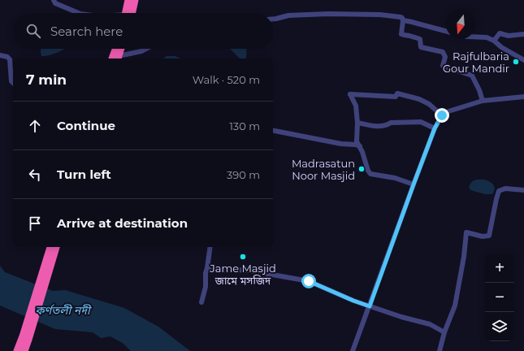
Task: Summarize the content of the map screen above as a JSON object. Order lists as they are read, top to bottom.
{
  "water": ["কর্ণতলী নদী"],
  "places": ["Rajfulbaria Gour Mandir", "Madrasatun Noor Masjid", "Jame Masjid জামে মসজিদ"],
  "north": "bottom",
  "page": {
    "search": "Search here",
    "heading": ["7 min", "Walk · 520 m"],
    "list": [
      ["Continue", "130 m"],
      ["Turn left", "390 m"],
      "Arrive at destination"
    ],
    "map_buttons": ["+", "−"]
  }
}
